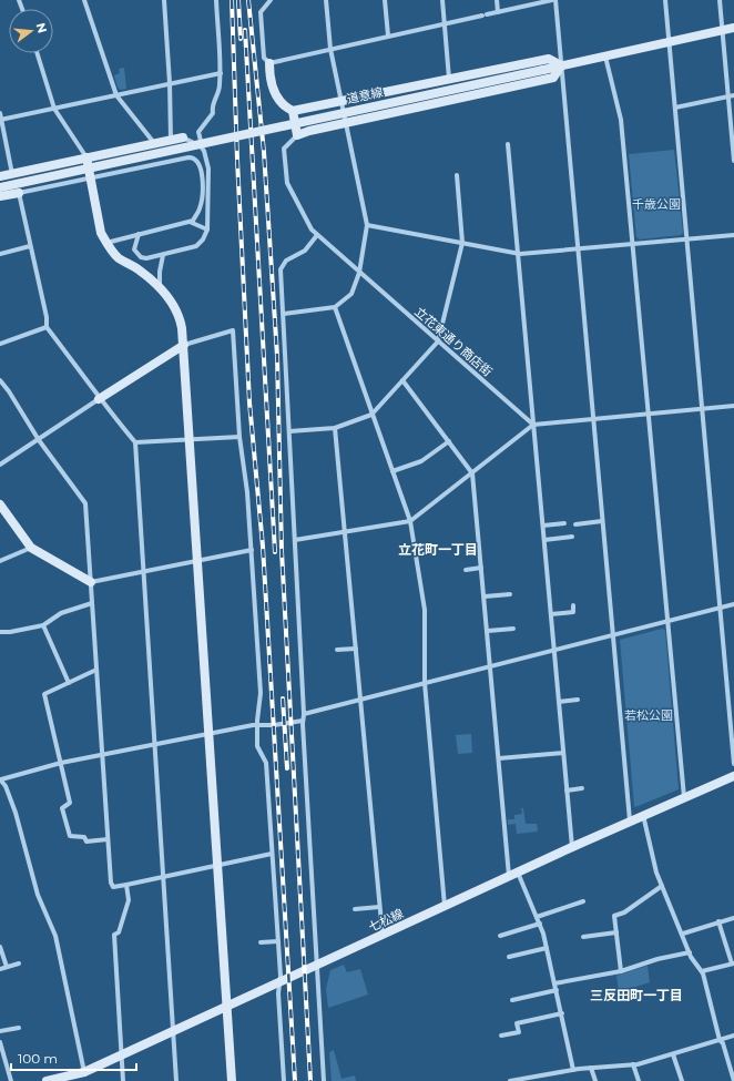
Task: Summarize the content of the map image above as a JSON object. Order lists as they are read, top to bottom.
{
  "streets": {
    "street": ["道意線", "立花東通り商店街", "七松線"]
  },
  "districts": ["立花町一丁目", "三反田町一丁目"],
  "parks": ["千歳公園", "若松公園"],
  "scale_bar": "100 m",
  "north": "right"
}
